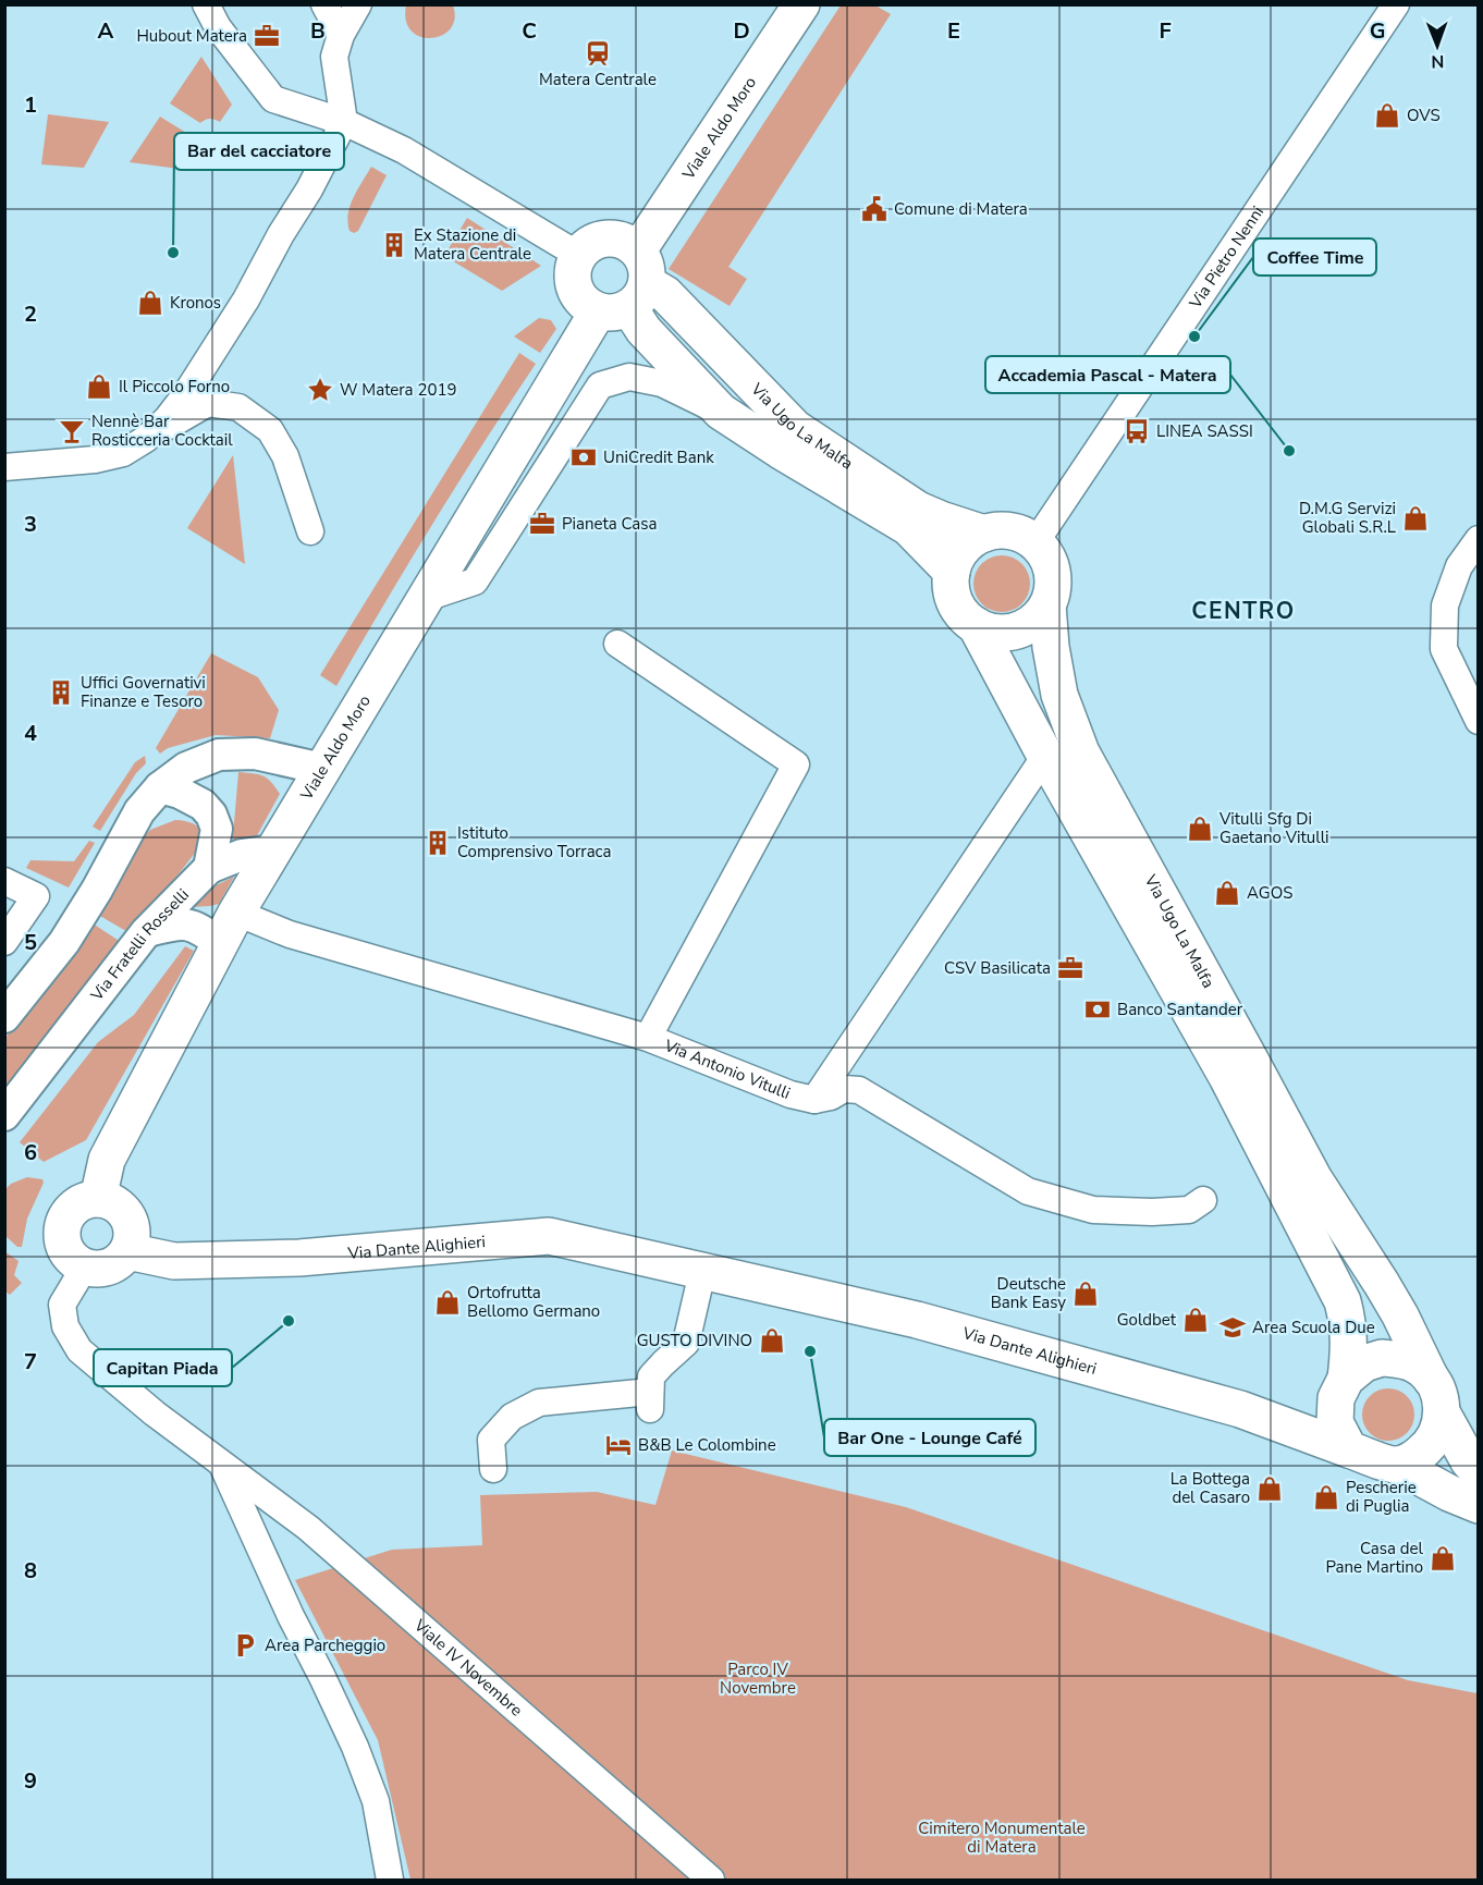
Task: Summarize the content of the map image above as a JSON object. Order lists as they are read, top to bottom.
{
  "streets": {
    "main road": ["Viale Aldo Moro", "Via Ugo La Malfa", "Via Dante Alighieri"],
    "street": [
      "Via Pietro Nenni",
      "Via Fratelli Rosselli",
      "Via Antonio Vitulli",
      "Viale IV Novembre"
    ]
  },
  "crossings": [
    ["Viale Aldo Moro", "Via Ugo La Malfa"],
    ["Viale Aldo Moro", "Via Antonio Vitulli"],
    ["Viale Aldo Moro", "Via Dante Alighieri"],
    ["Viale Aldo Moro", "Viale IV Novembre"],
    ["Via Pietro Nenni", "Via Ugo La Malfa"],
    ["Via Ugo La Malfa", "Via Dante Alighieri"],
    ["Via Dante Alighieri", "Viale IV Novembre"]
  ],
  "districts": ["CENTRO"],
  "parks": ["Parco IV Novembre", "Cimitero Monumentale di Matera"],
  "places": {
    "office": ["Hubout Matera", "Pianeta Casa", "CSV Basilicata"],
    "station": ["Matera Centrale"],
    "shop": [
      "OVS",
      "Kronos",
      "Il Piccolo Forno",
      "D.M.G Servizi Globali S.R.L",
      "Vitulli Sfg Di Gaetano Vitulli",
      "AGOS",
      "Deutsche Bank Easy",
      "Ortofrutta Bellomo Germano",
      "Goldbet",
      "GUSTO DIVINO",
      "La Bottega del Casaro",
      "Pescherie di Puglia",
      "Casa del Pane Martino"
    ],
    "public building": ["Comune di Matera"],
    "building": ["Ex Stazione di Matera Centrale", "Uffici Governativi Finanze e Tesoro", "Istituto Comprensivo Torraca"],
    "other": [
      "Bar del cacciatore",
      "Coffee Time",
      "Accademia Pascal - Matera",
      "Capitan Piada",
      "Bar One - Lounge Café"
    ],
    "place": ["W Matera 2019"],
    "bar": ["Nennè Bar Rosticceria Cocktail"],
    "bus stop": ["LINEA SASSI"],
    "bank": ["UniCredit Bank", "Banco Santander"],
    "school or university": ["Area Scuola Due"],
    "hotel": ["B&B Le Colombine"],
    "parking": ["Area Parcheggio"]
  },
  "north": "bottom",
  "grid": {
    "columns": [
      "A",
      "B",
      "C",
      "D",
      "E",
      "F",
      "G"
    ],
    "rows": [
      "1",
      "2",
      "3",
      "4",
      "5",
      "6",
      "7",
      "8",
      "9"
    ]
  }
}
